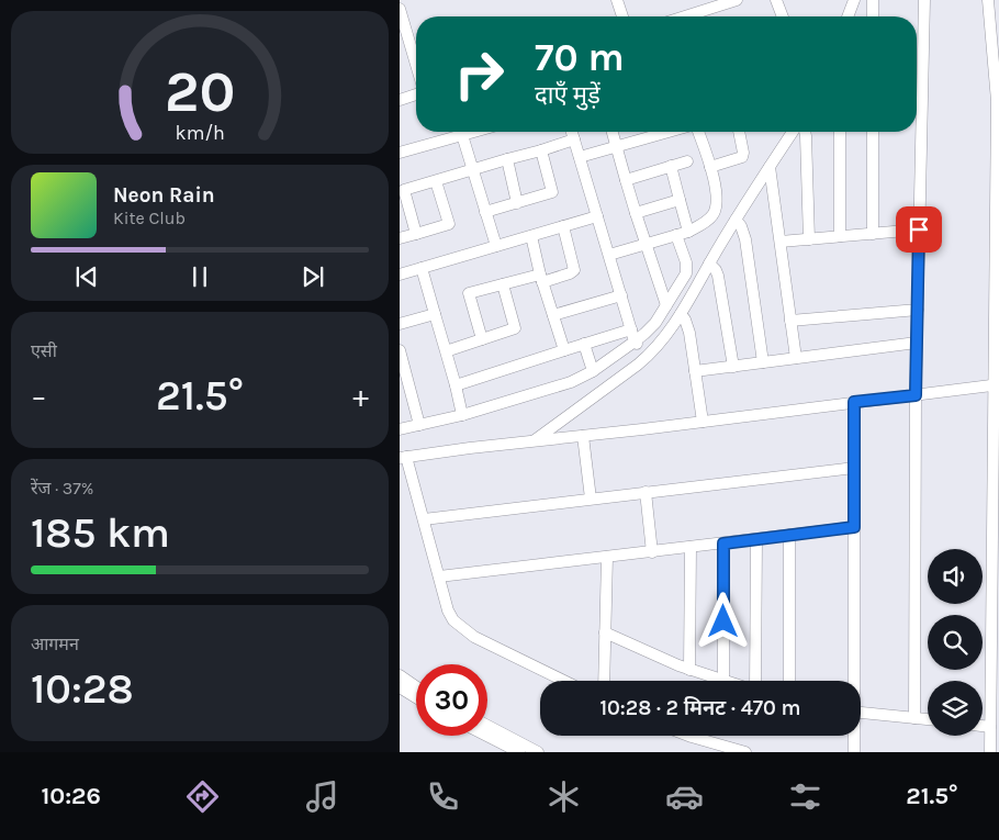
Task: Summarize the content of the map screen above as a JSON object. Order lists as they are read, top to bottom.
{
  "page": {
    "turn": ["70 m", "दाएँ मुड़ें"],
    "song": ["Neon Rain", "Kite Club"],
    "tile": [
      "एसी",
      ["रेंज · 37%", "185 km"],
      ["आगमन", "10:28"]
    ],
    "heat": ["−", "21.5°", "+"],
    "limit": "30",
    "trip": "10:28 · 2 मिनट · 470 m",
    "tabs": ["10:26", "21.5°"],
    "gauge": ["20", "km/h"]
  }
}
